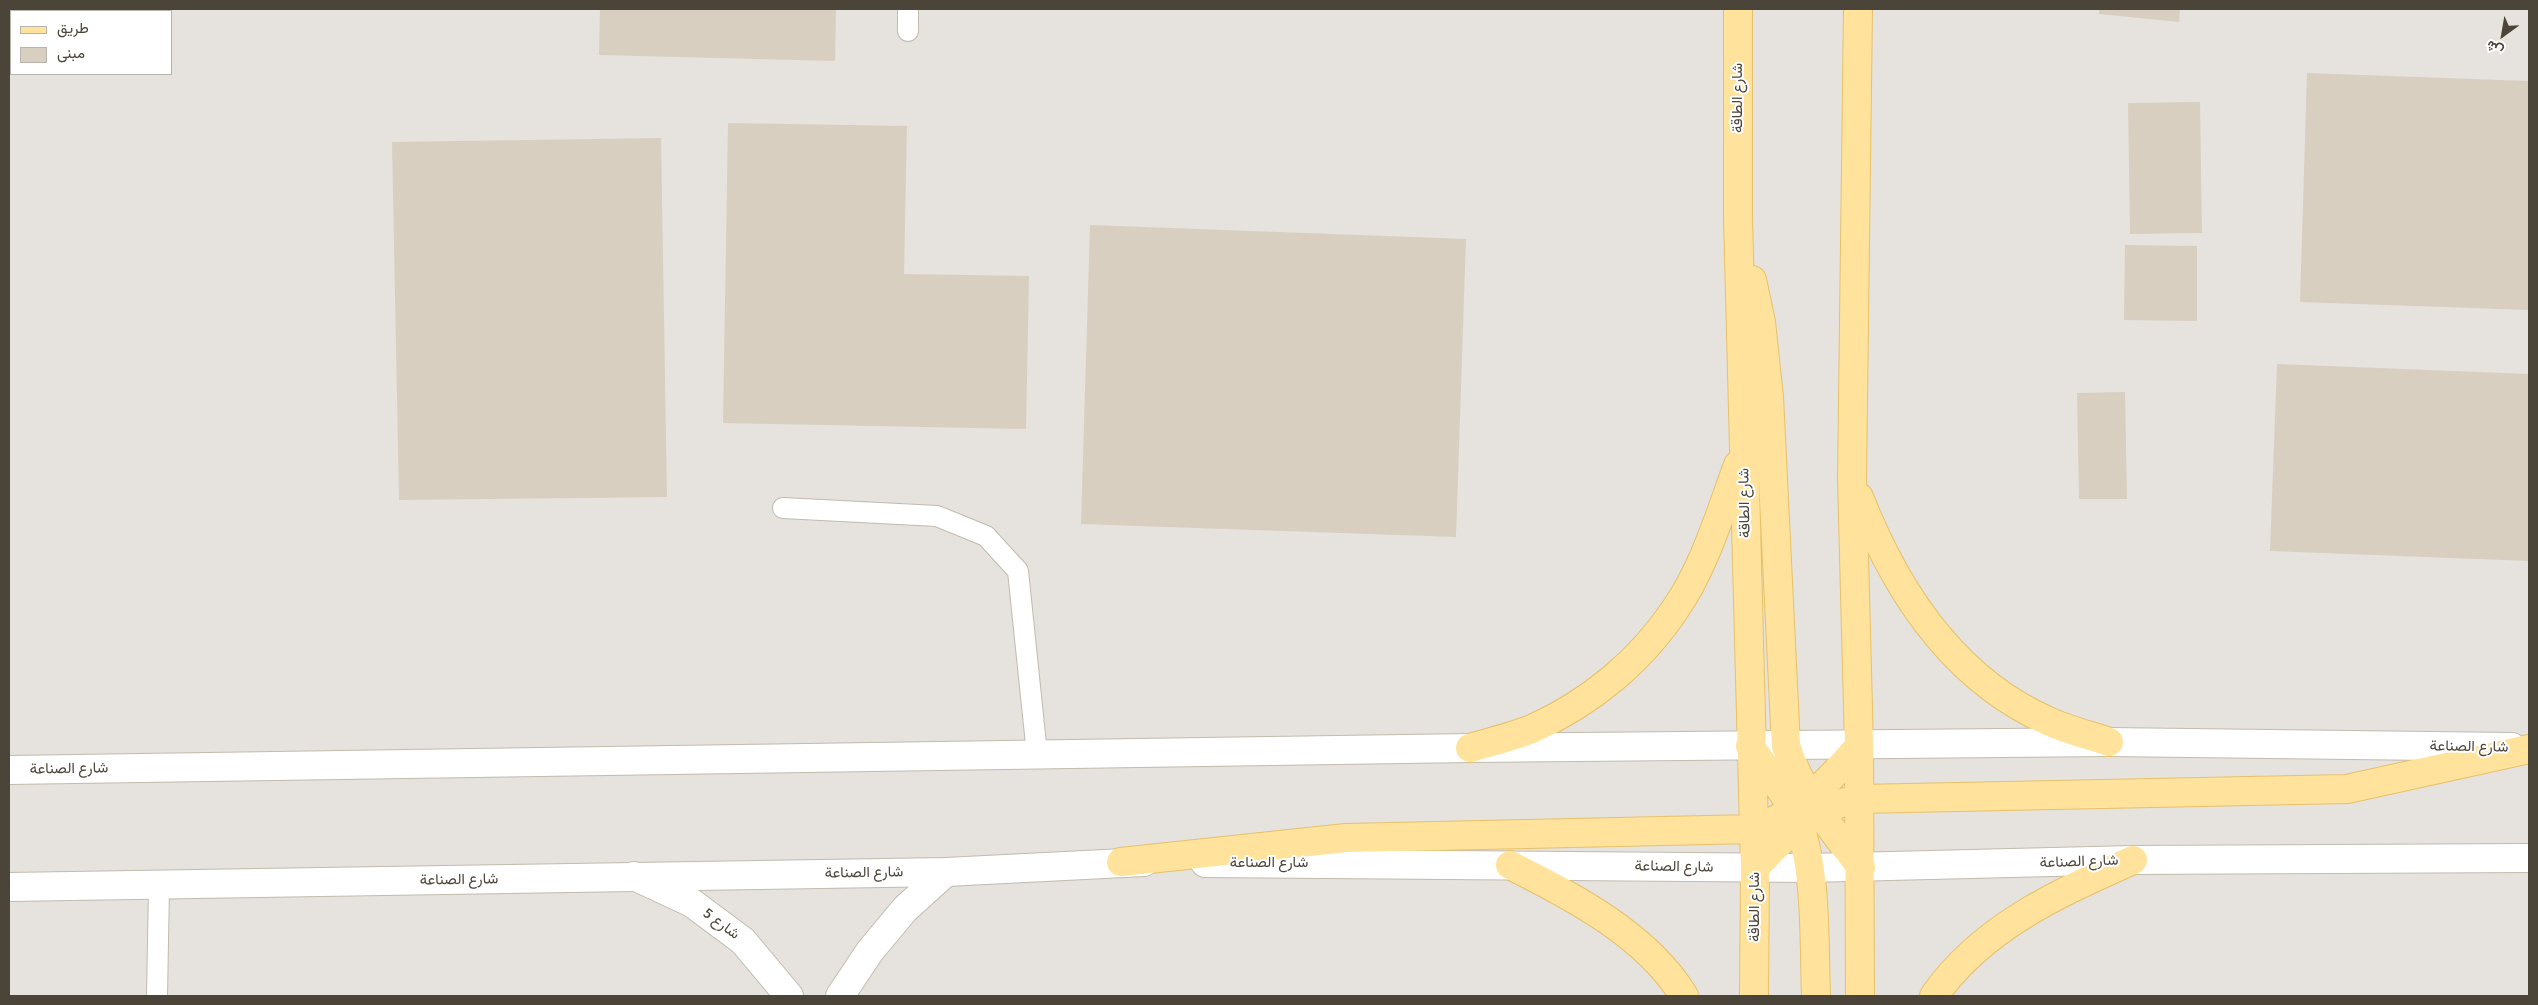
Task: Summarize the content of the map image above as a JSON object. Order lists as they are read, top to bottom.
{
  "streets": {
    "main road": ["شارع الطاقة"],
    "street": ["شارع الصناعة", "شارع 5"]
  },
  "crossings": [
    ["شارع الطاقة", "شارع الصناعة"],
    ["شارع الصناعة", "شارع 5"]
  ],
  "legend": ["طريق", "مبنى"],
  "north": "bottom left"
}
